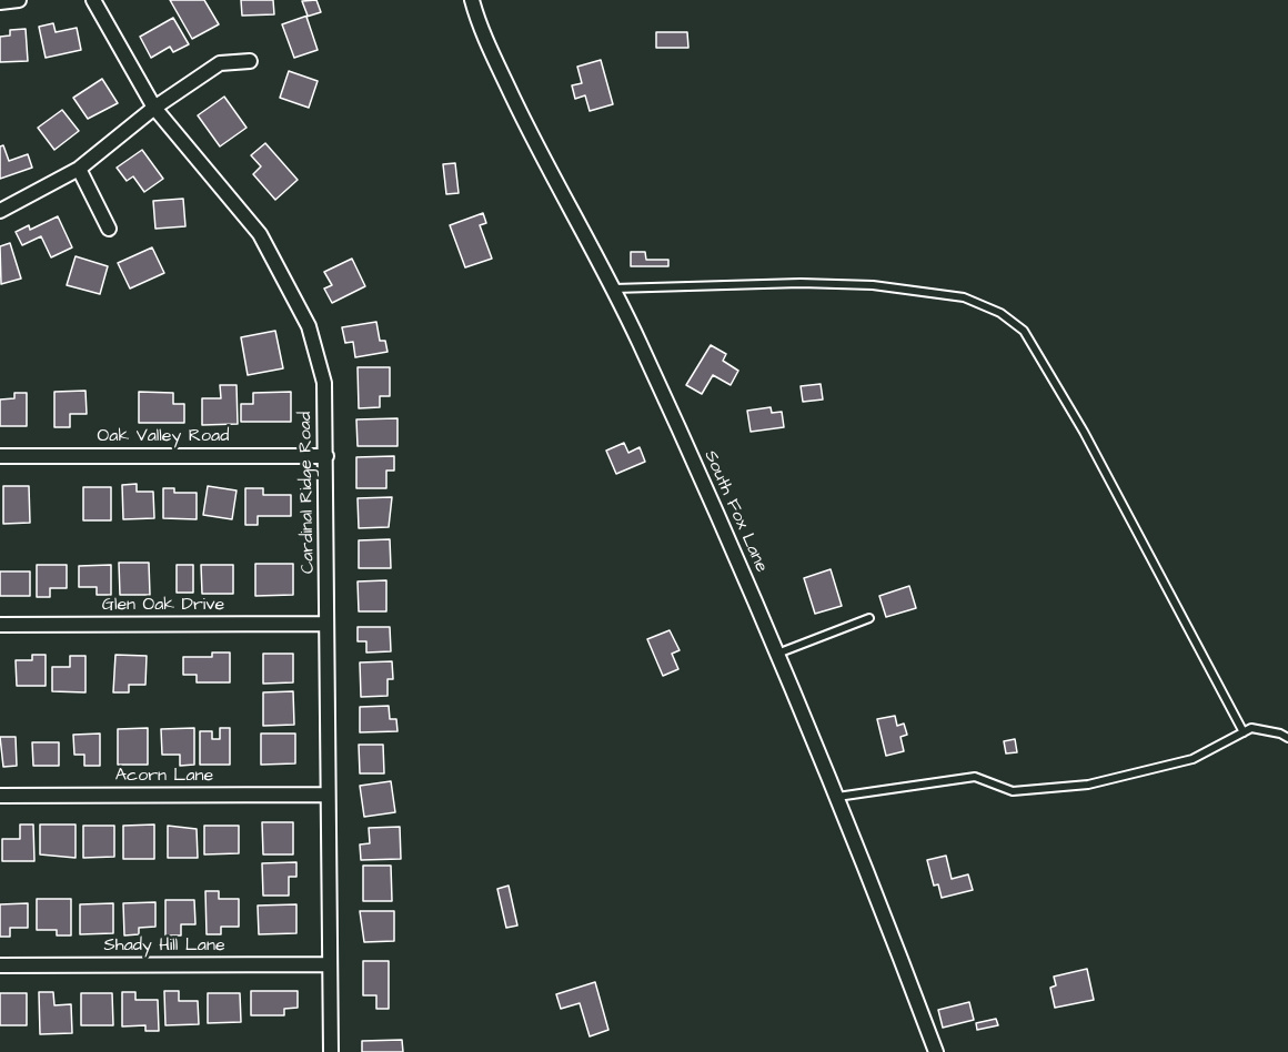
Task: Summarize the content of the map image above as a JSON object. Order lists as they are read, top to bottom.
{
  "streets": {
    "street": [
      "Oak Valley Road",
      "Cardinal Ridge Road",
      "South Fox Lane",
      "Glen Oak Drive",
      "Acorn Lane",
      "Shady Hill Lane"
    ]
  },
  "crossings": [
    ["Oak Valley Road", "Cardinal Ridge Road"],
    ["Cardinal Ridge Road", "Glen Oak Drive"],
    ["Cardinal Ridge Road", "Acorn Lane"],
    ["Cardinal Ridge Road", "Shady Hill Lane"]
  ]
}
